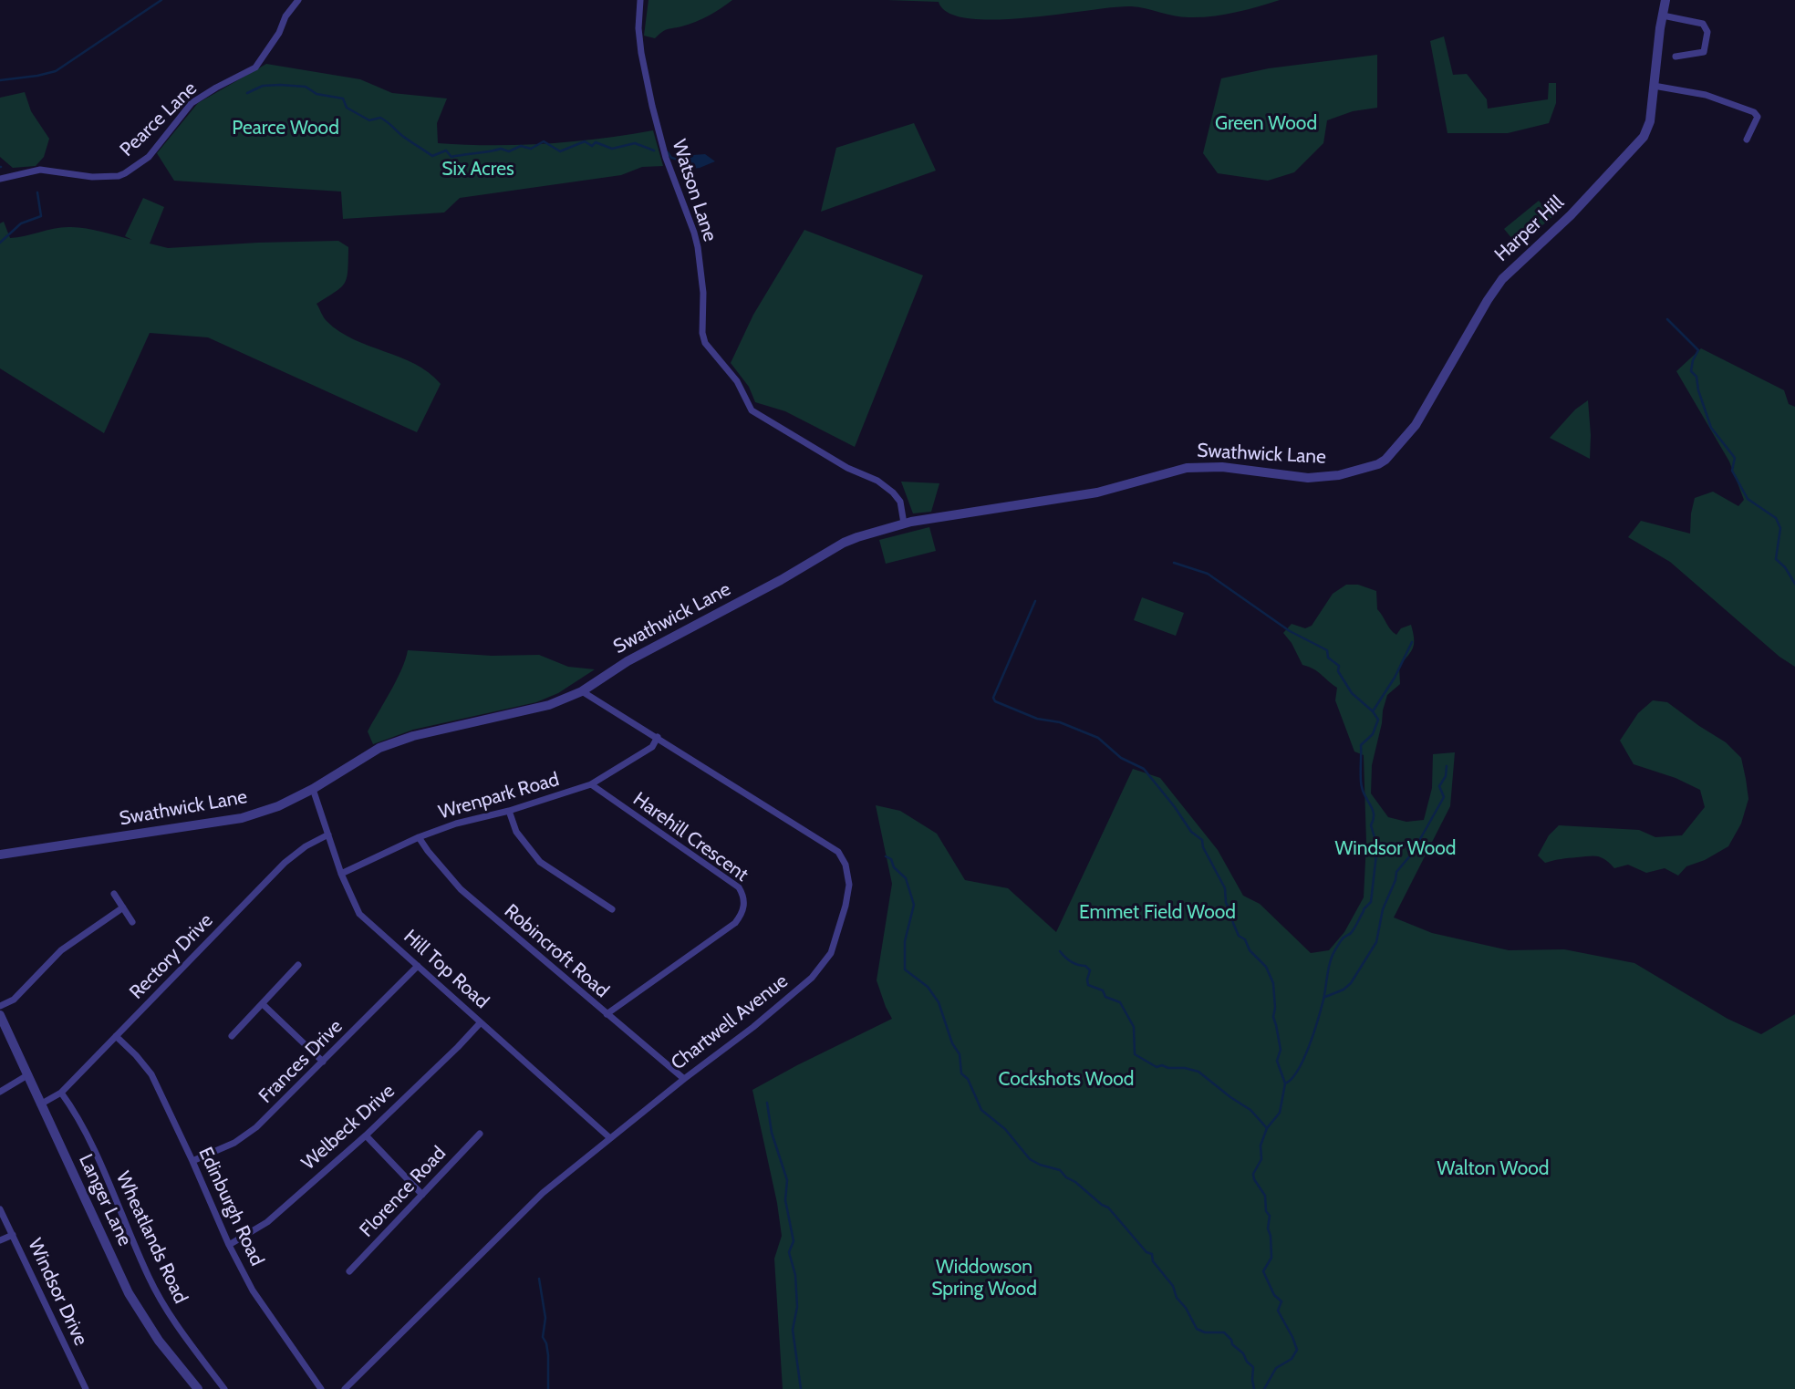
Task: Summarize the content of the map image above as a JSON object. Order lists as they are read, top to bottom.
{
  "streets": {
    "street": [
      "Pearce Lane",
      "Watson Lane",
      "Harper Hill",
      "Swathwick Lane",
      "Wrenpark Road",
      "Harehill Crescent",
      "Robincroft Road",
      "Rectory Drive",
      "Hill Top Road",
      "Chartwell Avenue",
      "Frances Drive",
      "Welbeck Drive",
      "Florence Road",
      "Langer Lane",
      "Edinburgh Road",
      "Wheatlands Road",
      "Windsor Drive"
    ]
  },
  "crossings": [
    ["Watson Lane", "Swathwick Lane"],
    ["Harper Hill", "Swathwick Lane"],
    ["Swathwick Lane", "Hill Top Road"],
    ["Swathwick Lane", "Chartwell Avenue"],
    ["Wrenpark Road", "Harehill Crescent"],
    ["Wrenpark Road", "Robincroft Road"],
    ["Wrenpark Road", "Hill Top Road"],
    ["Wrenpark Road", "Chartwell Avenue"],
    ["Harehill Crescent", "Robincroft Road"],
    ["Robincroft Road", "Chartwell Avenue"],
    ["Rectory Drive", "Hill Top Road"],
    ["Rectory Drive", "Langer Lane"],
    ["Rectory Drive", "Edinburgh Road"],
    ["Rectory Drive", "Wheatlands Road"],
    ["Hill Top Road", "Chartwell Avenue"],
    ["Hill Top Road", "Frances Drive"],
    ["Hill Top Road", "Welbeck Drive"],
    ["Frances Drive", "Edinburgh Road"],
    ["Welbeck Drive", "Edinburgh Road"]
  ],
  "parks": [
    "Green Wood",
    "Pearce Wood",
    "Six Acres",
    "Windsor Wood",
    "Emmet Field Wood",
    "Cockshots Wood",
    "Walton Wood",
    "Widdowson Spring Wood"
  ]
}
